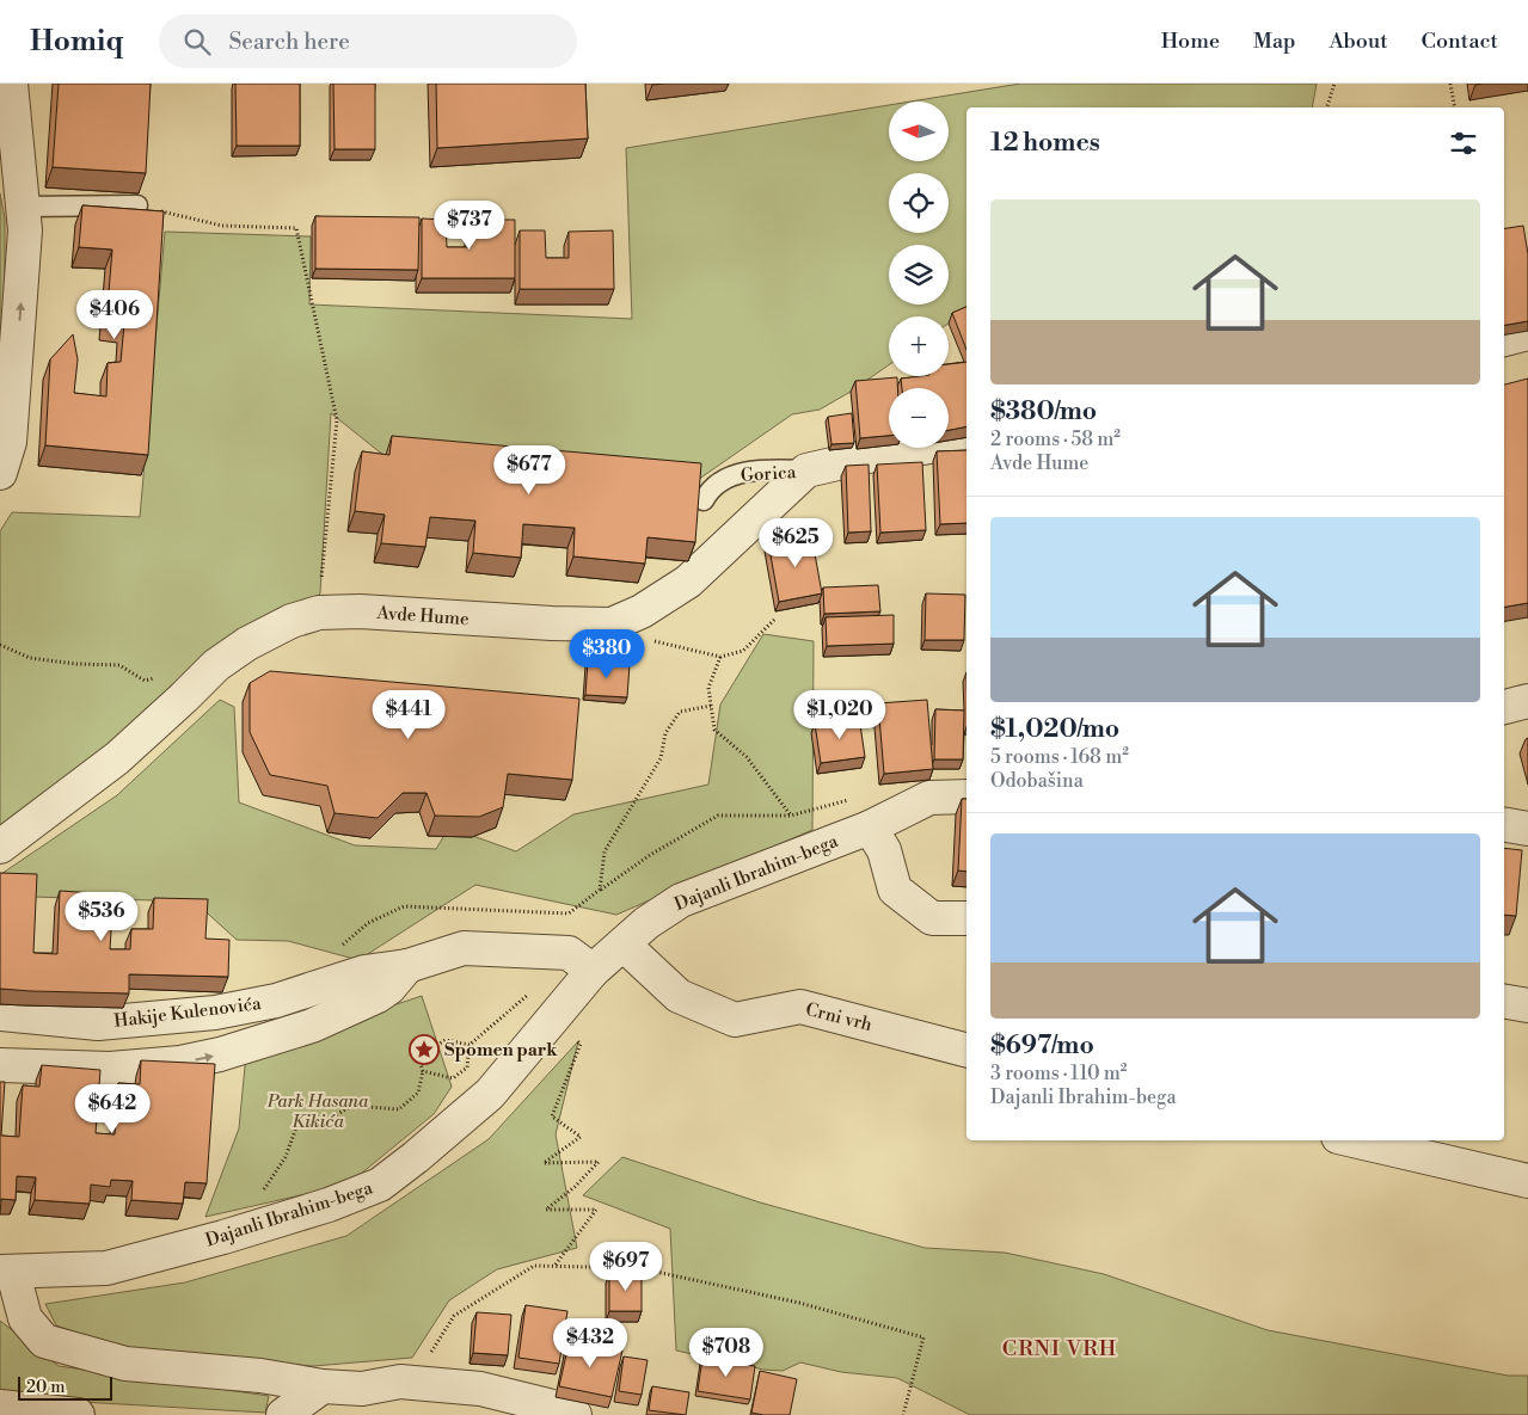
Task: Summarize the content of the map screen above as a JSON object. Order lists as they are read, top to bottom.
{
  "streets": {
    "street": [
      "Avde Hume",
      "Dajanli Ibrahim-bega",
      "Hakije Kulenovića",
      "Crni vrh"
    ],
    "lane": ["Gorica"]
  },
  "crossings": [
    ["Gorica", "Avde Hume"],
    ["Dajanli Ibrahim-bega", "Hakije Kulenovića"],
    ["Dajanli Ibrahim-bega", "Crni vrh"]
  ],
  "districts": ["CRNI VRH"],
  "parks": ["Park Hasana Kikića"],
  "places": {
    "place": ["Spomen park"]
  },
  "scale_bar": "20 m",
  "north": "left",
  "page": {
    "header": "Homiq",
    "search": "Search here",
    "nav": [
      "Home",
      "Map",
      "About",
      "Contact"
    ],
    "map_buttons": ["+", "−"],
    "heading": "12 homes",
    "list": [
      {
        "name": "$380/mo",
        "note": "2 rooms · 58 m² · Avde Hume"
      },
      {
        "name": "$1,020/mo",
        "note": "5 rooms · 168 m² · Odobašina"
      },
      {
        "name": "$697/mo",
        "note": "3 rooms · 110 m² · Dajanli Ibrahim-bega"
      }
    ],
    "price": [
      "$737",
      "$406",
      "$677",
      "$625",
      "$380",
      "$441",
      "$1,020",
      "$536",
      "$642",
      "$697",
      "$432",
      "$708"
    ],
    "scale": "20 m"
  }
}
